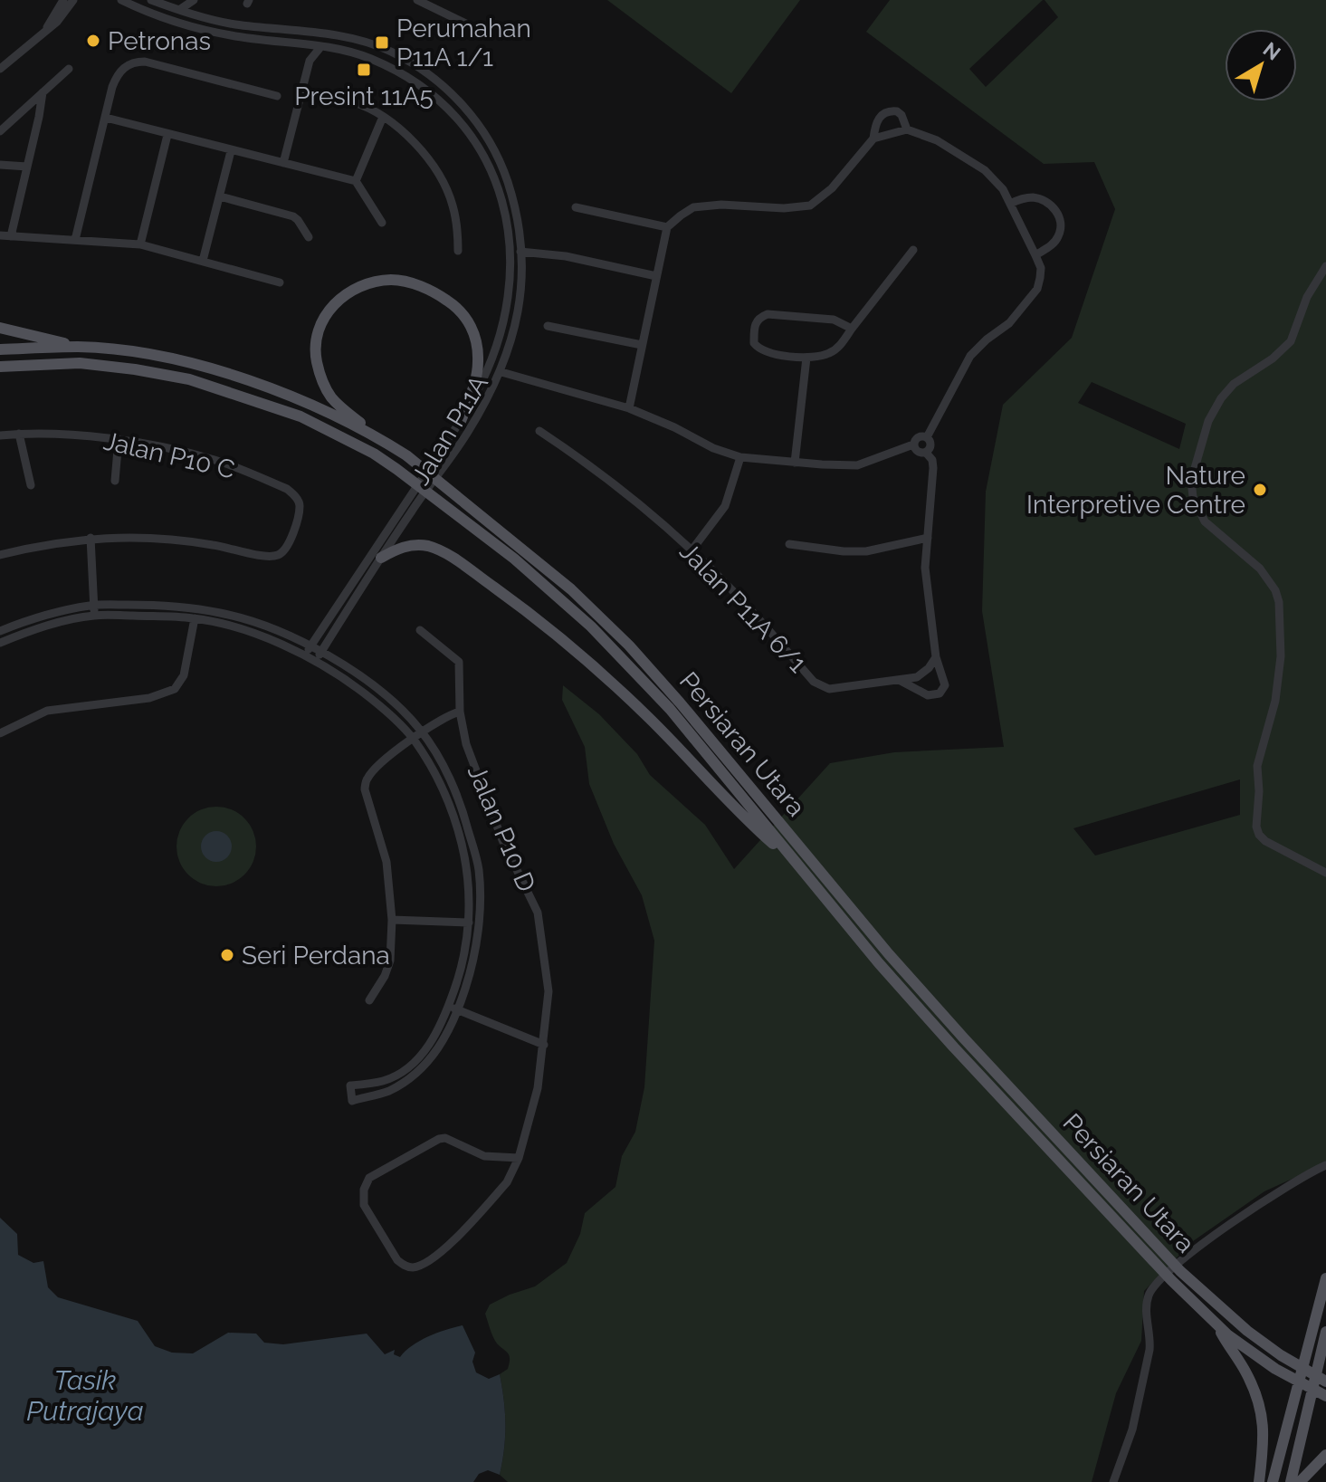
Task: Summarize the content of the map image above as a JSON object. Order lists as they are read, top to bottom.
{
  "streets": {
    "main road": ["Persiaran Utara"],
    "street": [
      "Jalan P11A",
      "Jalan P10 C",
      "Jalan P11A 6/1",
      "Jalan P10 D"
    ]
  },
  "water": ["Tasik Putrajaya"],
  "places": {
    "other": ["Petronas", "Nature Interpretive Centre", "Seri Perdana"],
    "transit": ["Perumahan P11A 1/1", "Presint 11A5"]
  },
  "north": "top right"
}
